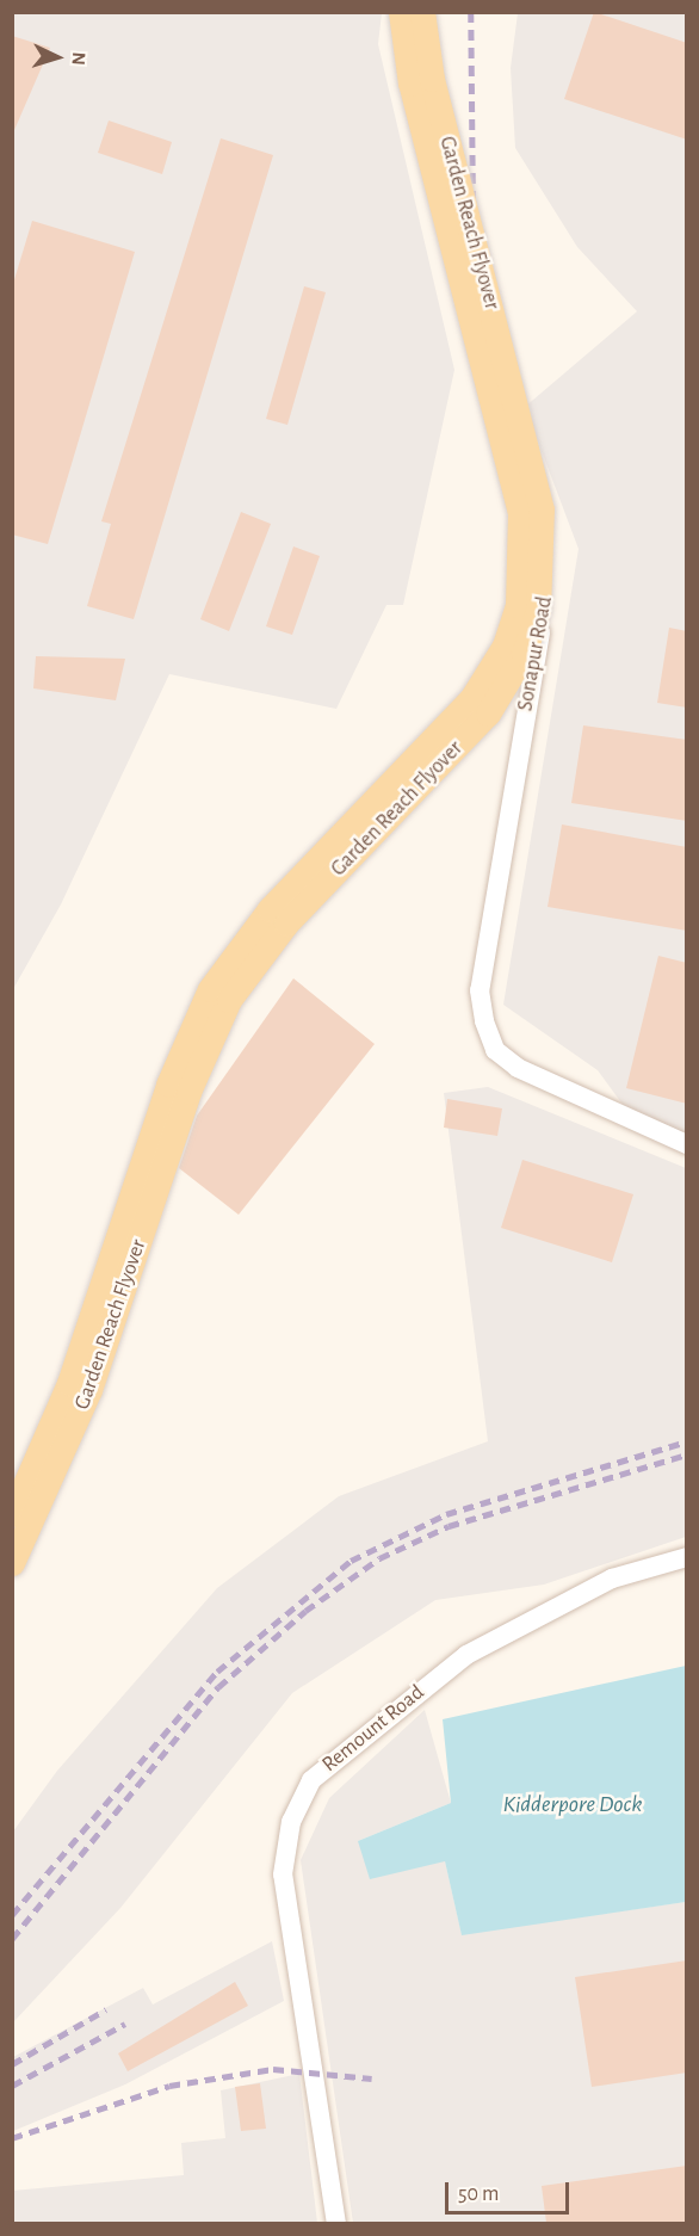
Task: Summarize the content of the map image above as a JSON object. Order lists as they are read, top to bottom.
{
  "streets": {
    "main road": ["Garden Reach Flyover"],
    "street": ["Sonapur Road", "Remount Road"]
  },
  "crossings": [
    ["Garden Reach Flyover", "Sonapur Road"]
  ],
  "water": ["Kidderpore Dock"],
  "scale_bar": "50 m",
  "north": "right"
}
